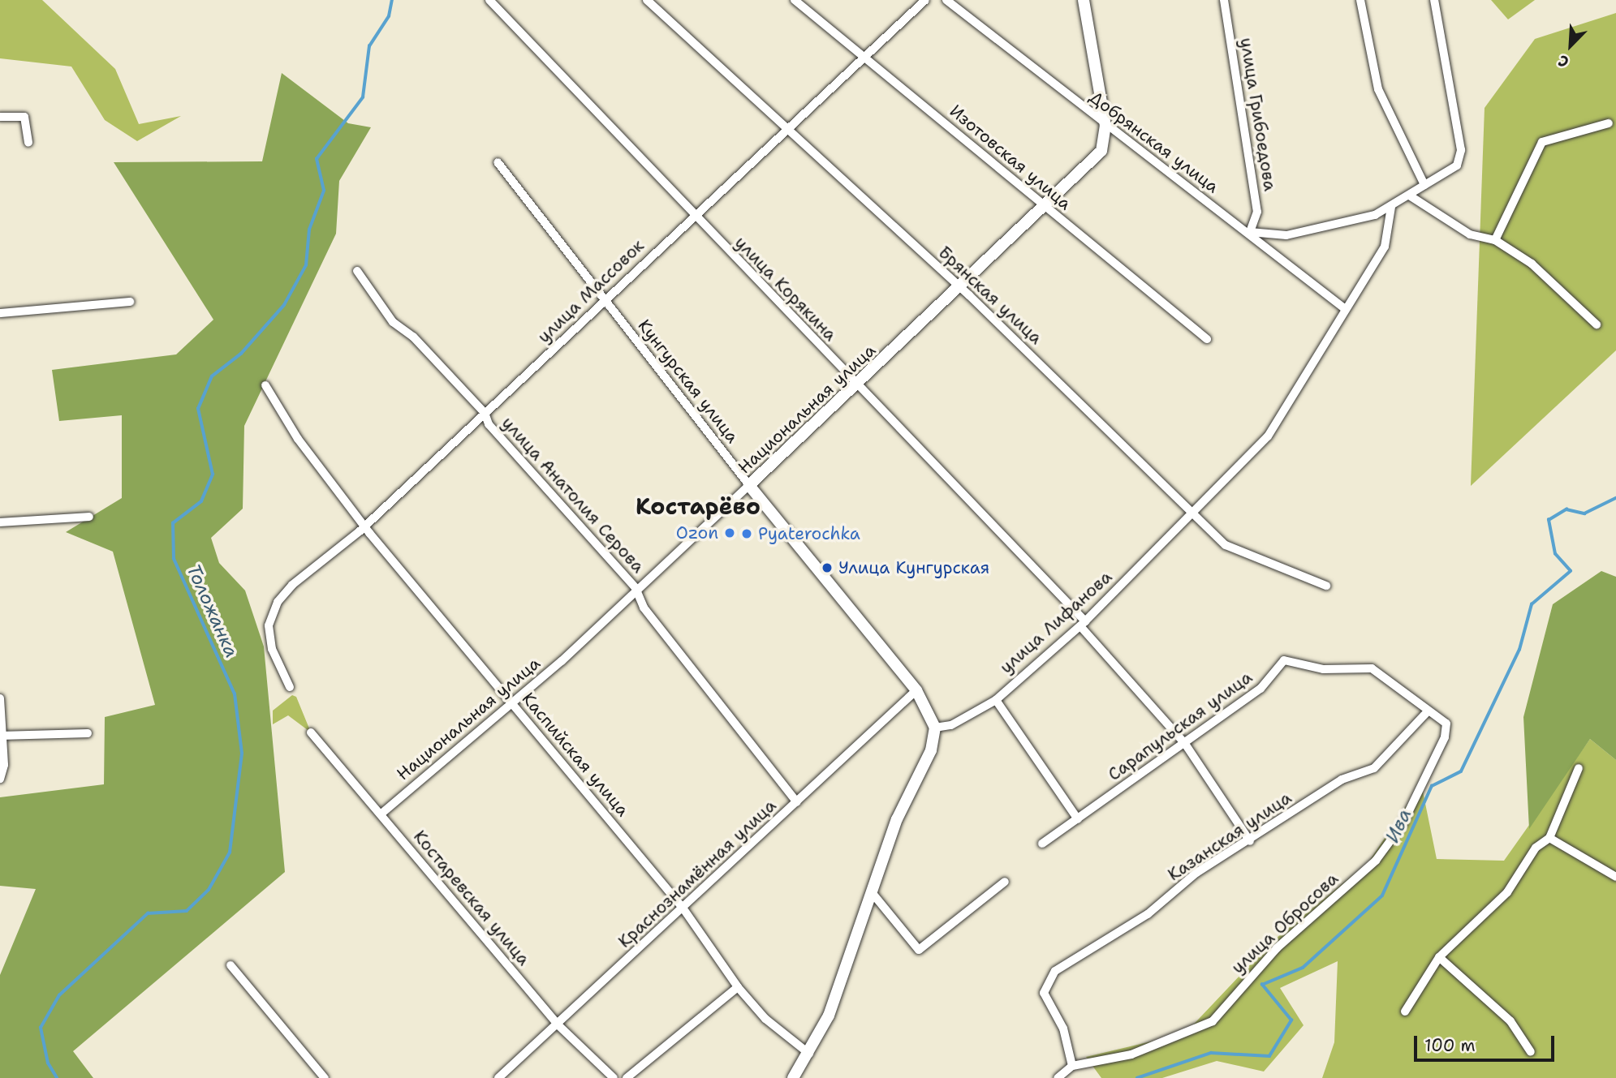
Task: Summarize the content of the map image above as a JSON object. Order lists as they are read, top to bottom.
{
  "streets": {
    "street": [
      "улица Грибоедова",
      "Добрянская улица",
      "Изотовская улица",
      "улица Корякина",
      "улица Массовок",
      "Брянская улица",
      "Кунгурская улица",
      "Национальная улица",
      "улица Анатолия Серова",
      "улица Лифанова",
      "Сарапульская улица",
      "Каспийская улица",
      "Казанская улица",
      "Краснознамённая улица",
      "Костаревская улица",
      "улица Обросова"
    ]
  },
  "crossings": [
    ["улица Грибоедова", "Добрянская улица"],
    ["Добрянская улица", "Национальная улица"],
    ["Добрянская улица", "улица Лифанова"],
    ["Изотовская улица", "улица Массовок"],
    ["Изотовская улица", "Национальная улица"],
    ["улица Корякина", "улица Массовок"],
    ["улица Корякина", "Национальная улица"],
    ["улица Корякина", "улица Лифанова"],
    ["улица Корякина", "Сарапульская улица"],
    ["улица Корякина", "Казанская улица"],
    ["улица Массовок", "Брянская улица"],
    ["улица Массовок", "Кунгурская улица"],
    ["улица Массовок", "улица Анатолия Серова"],
    ["улица Массовок", "Каспийская улица"],
    ["Брянская улица", "Национальная улица"],
    ["Брянская улица", "улица Лифанова"],
    ["Кунгурская улица", "Национальная улица"],
    ["Кунгурская улица", "улица Лифанова"],
    ["Кунгурская улица", "Краснознамённая улица"],
    ["Национальная улица", "улица Анатолия Серова"],
    ["Национальная улица", "Каспийская улица"],
    ["Национальная улица", "Костаревская улица"],
    ["улица Анатолия Серова", "Краснознамённая улица"],
    ["Сарапульская улица", "Казанская улица"],
    ["Сарапульская улица", "улица Обросова"],
    ["Каспийская улица", "Краснознамённая улица"],
    ["Казанская улица", "улица Обросова"],
    ["Краснознамённая улица", "Костаревская улица"]
  ],
  "districts": ["Костарёво"],
  "water": ["Толожанка", "Ива"],
  "places": ["Ozon", "Pyaterochka", "Улица Кунгурская"],
  "scale_bar": "100 m",
  "north": "bottom left"
}
